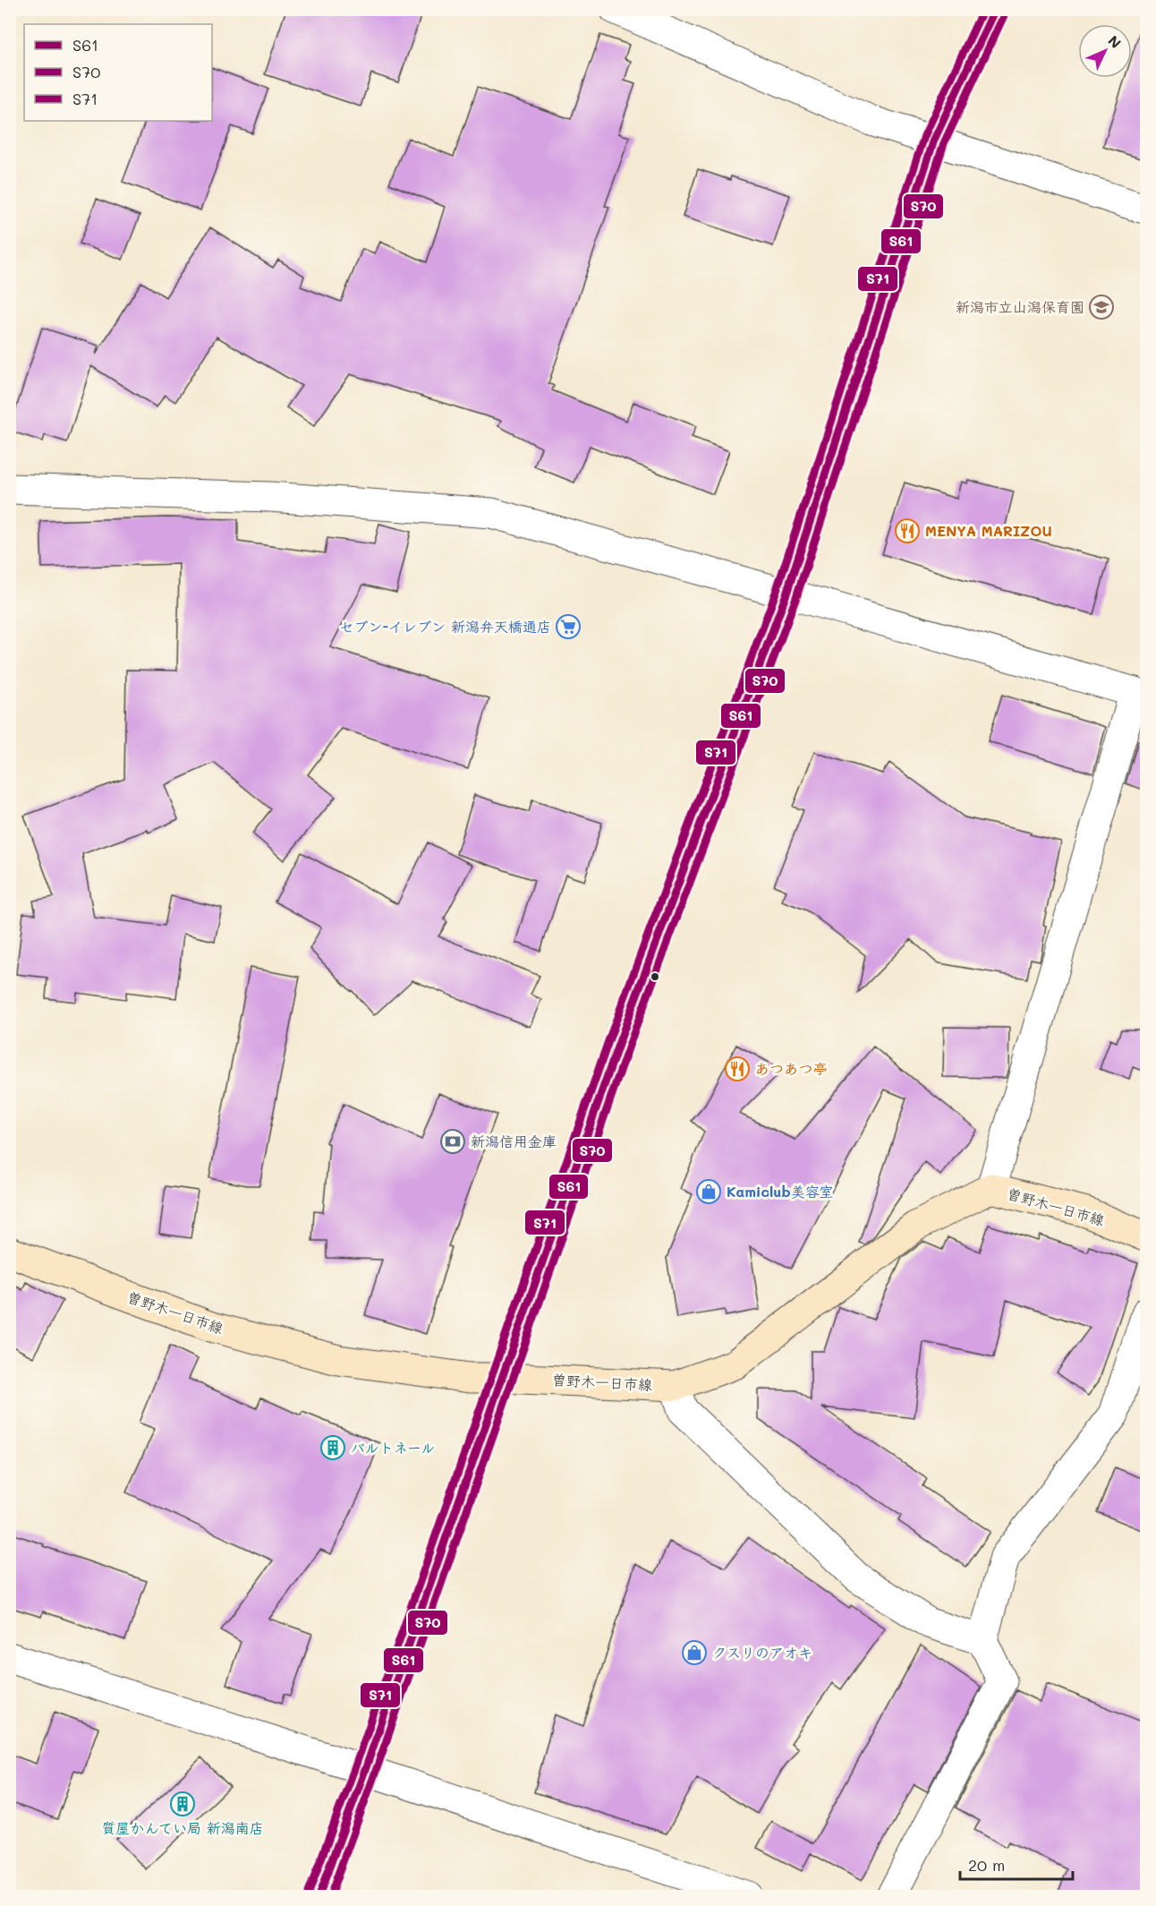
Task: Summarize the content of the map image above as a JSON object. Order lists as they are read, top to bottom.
{
  "streets": {
    "main road": ["曽野木一日市線"]
  },
  "places": {
    "school or university": ["新潟市立山潟保育園"],
    "restaurant": ["MENYA MARIZOU", "あつあつ亭"],
    "supermarket": ["セブン-イレブン 新潟弁天橋通店"],
    "bank": ["新潟信用金庫"],
    "shop": ["Kamiclub美容室", "クスリのアオキ"],
    "building": ["バルトネール", "質屋かんてい局 新潟南店"]
  },
  "lines": ["transit line S61", "transit line S71", "transit line S70"],
  "legend": ["S61", "S70", "S71"],
  "scale_bar": "20 m",
  "north": "top right"
}
